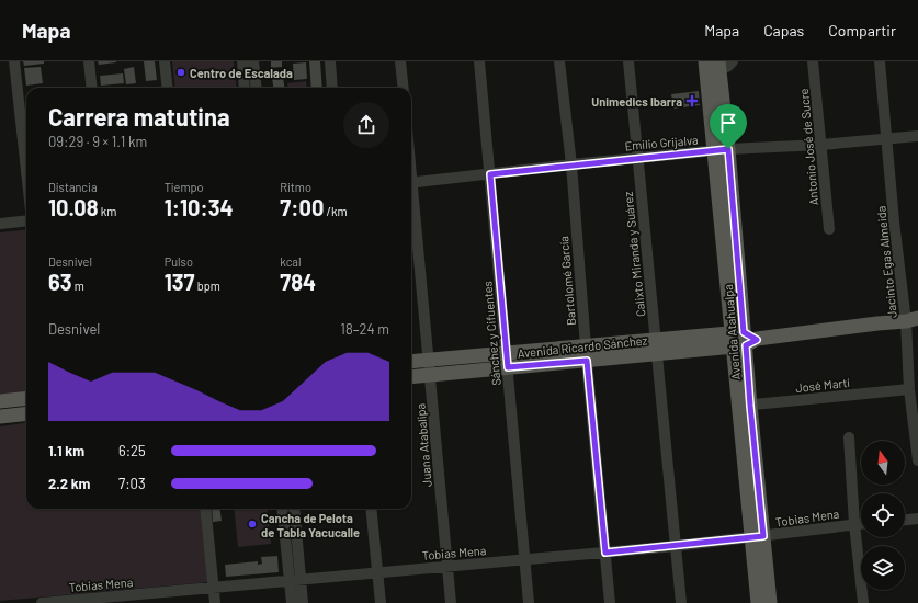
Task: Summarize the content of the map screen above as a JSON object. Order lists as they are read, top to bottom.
{
  "streets": {
    "main road": ["Avenida Atahualpa", "Avenida Ricardo Sánchez"],
    "street": [
      "Emilio Grijalva",
      "Antonio José de Sucre",
      "Calixto Miranda y Suárez",
      "Jacinto Egas Almeida",
      "Bartolomé García",
      "Sánchez y Cifuentes",
      "José Martí",
      "Juana Atabalipa",
      "Tobias Mena"
    ]
  },
  "crossings": [
    ["Emilio Grijalva", "Antonio José de Sucre"],
    ["Emilio Grijalva", "Calixto Miranda y Suárez"],
    ["Emilio Grijalva", "Jacinto Egas Almeida"],
    ["Emilio Grijalva", "Bartolomé García"],
    ["Emilio Grijalva", "Avenida Atahualpa"],
    ["Emilio Grijalva", "Sánchez y Cifuentes"],
    ["Calixto Miranda y Suárez", "Avenida Ricardo Sánchez"],
    ["Calixto Miranda y Suárez", "Tobias Mena"],
    ["Jacinto Egas Almeida", "Avenida Ricardo Sánchez"],
    ["Jacinto Egas Almeida", "José Martí"],
    ["Bartolomé García", "Avenida Ricardo Sánchez"],
    ["Bartolomé García", "Tobias Mena"],
    ["Avenida Atahualpa", "Avenida Ricardo Sánchez"],
    ["Avenida Atahualpa", "José Martí"],
    ["Avenida Atahualpa", "Tobias Mena"],
    ["Sánchez y Cifuentes", "Avenida Ricardo Sánchez"],
    ["Sánchez y Cifuentes", "Tobias Mena"],
    ["Avenida Ricardo Sánchez", "Juana Atabalipa"],
    ["Juana Atabalipa", "Tobias Mena"]
  ],
  "places": {
    "other": ["Centro de Escalada", "Cancha de Pelota de Tabla Yacucalle"],
    "health": ["Unimedics Ibarra"]
  },
  "north": "top",
  "page": {
    "header": "Mapa",
    "nav": ["Mapa", "Capas", "Compartir"],
    "heading": ["Carrera matutina", "09:29 · 9 × 1.1 km"],
    "stats": [
      ["Distancia", "10.08 km"],
      ["Tiempo", "1:10:34"],
      ["Ritmo", "7:00 /km"],
      ["Desnivel", "63 m"],
      ["Pulso", "137 bpm"],
      ["kcal", "784"]
    ],
    "chart": ["Desnivel", "18–24 m"],
    "list": [
      {
        "name": "1.1 km",
        "note": "6:25"
      },
      {
        "name": "2.2 km",
        "note": "7:03"
      }
    ]
  }
}
